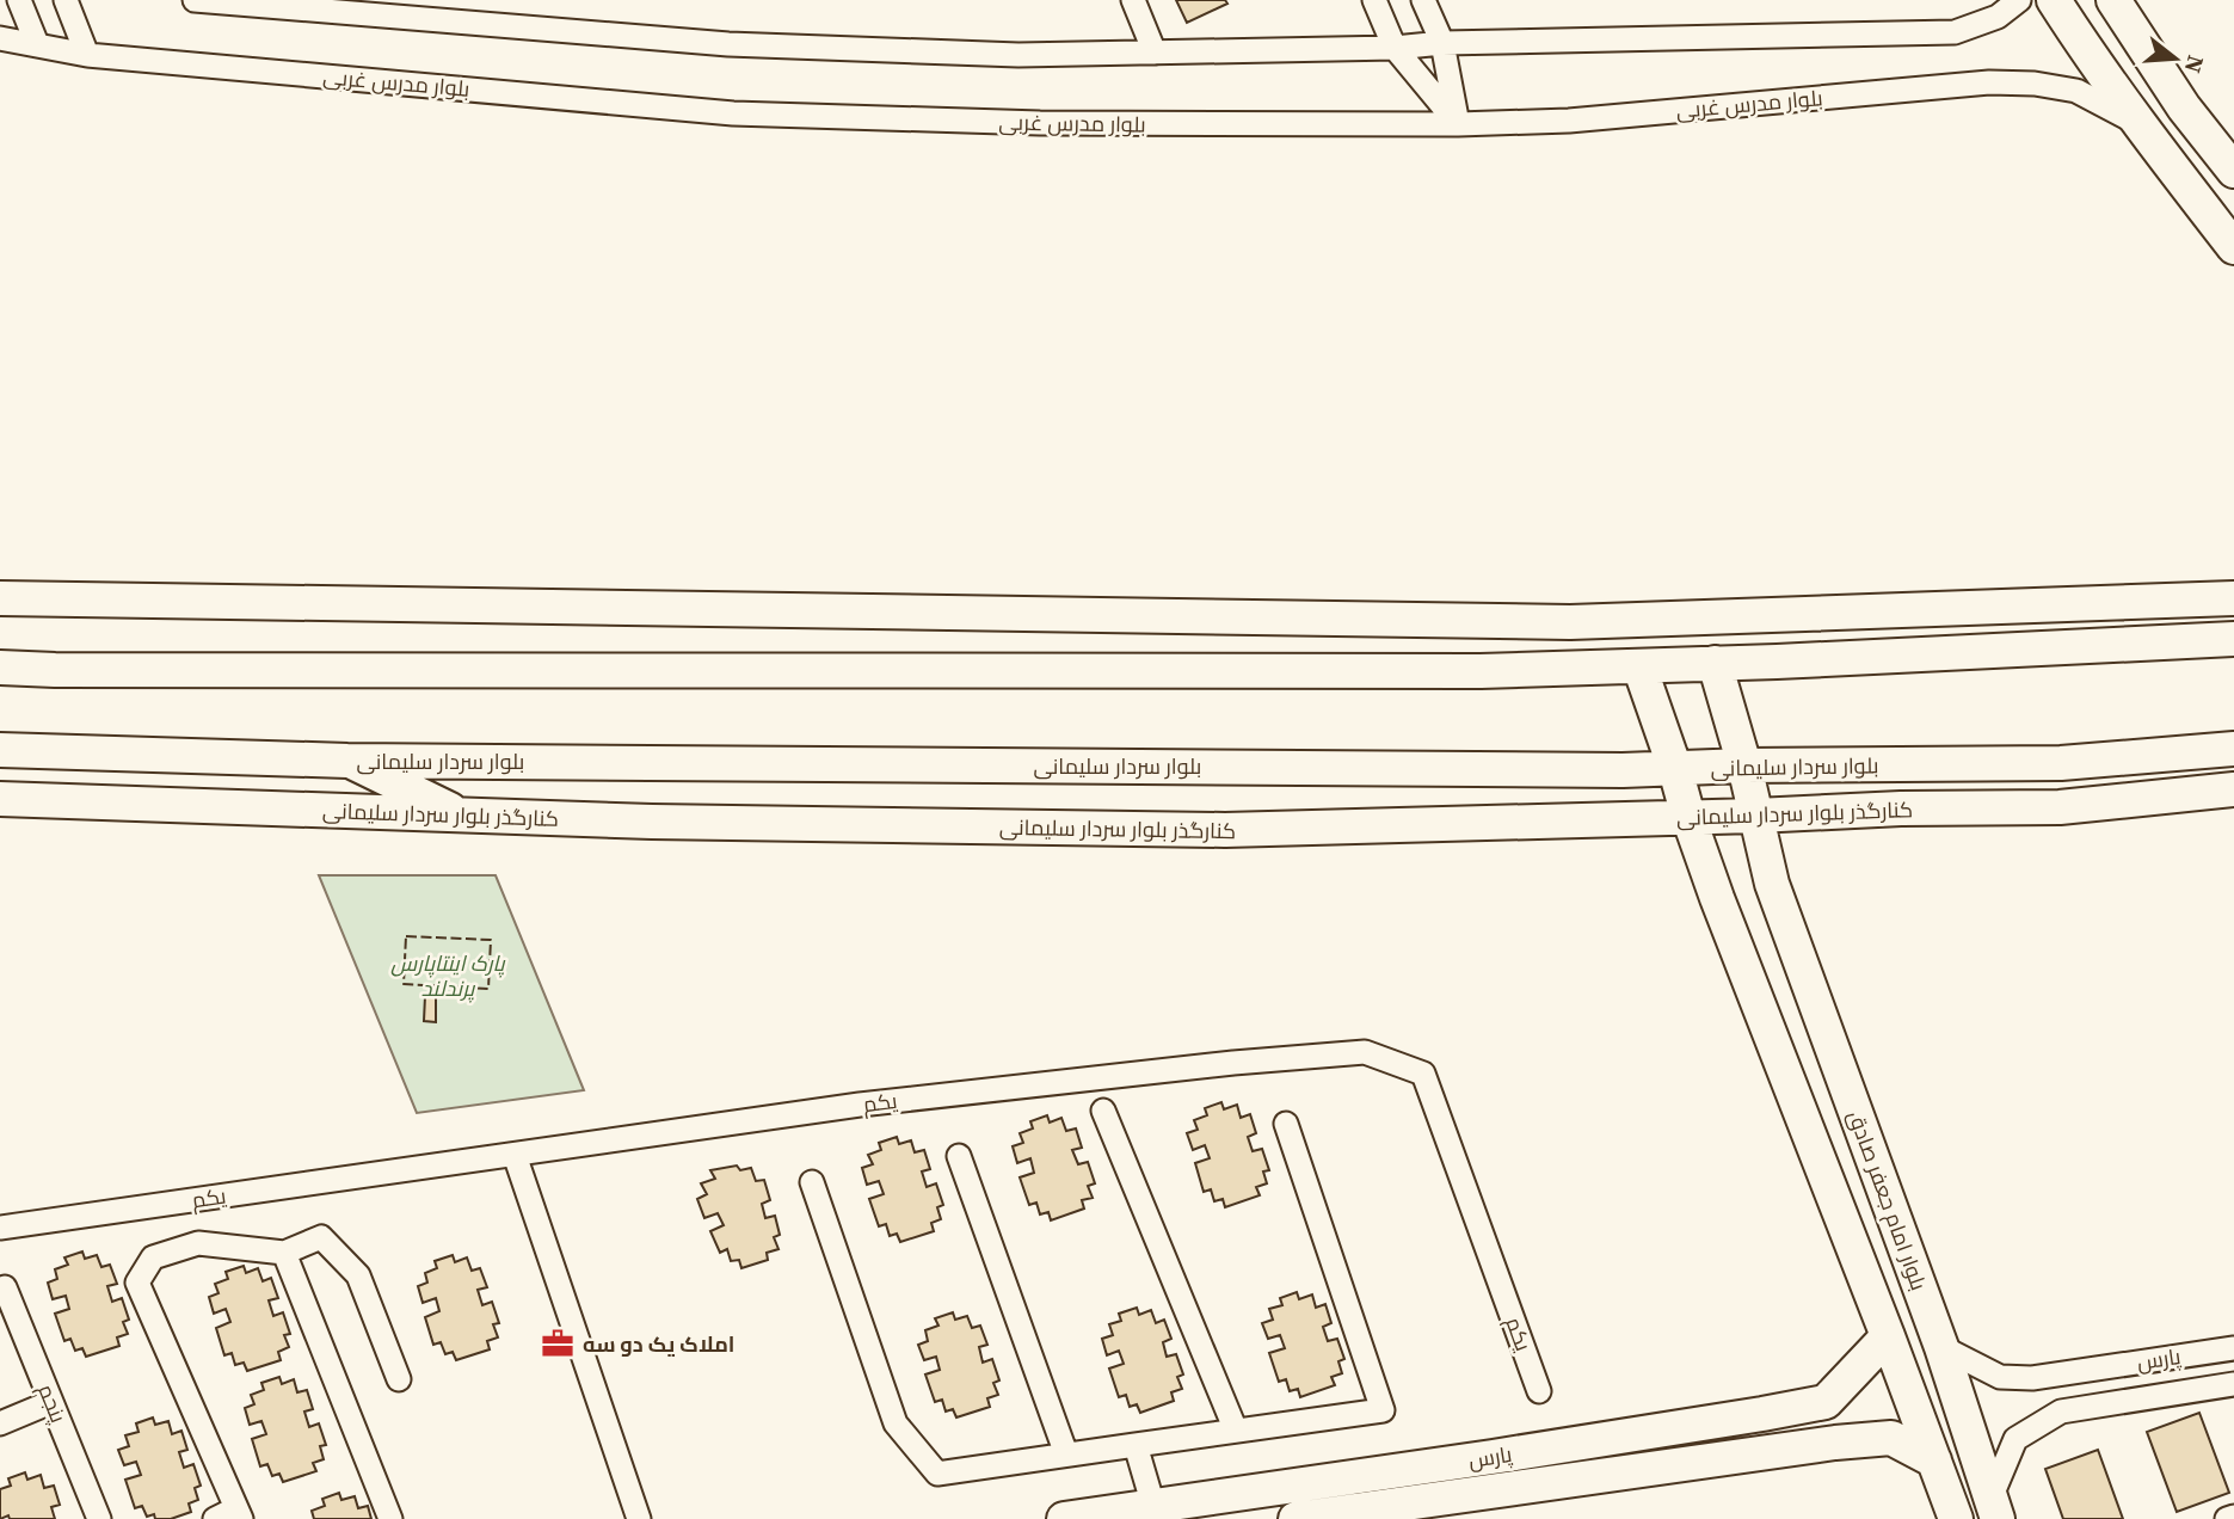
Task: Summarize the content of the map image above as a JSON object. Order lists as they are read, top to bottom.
{
  "streets": {
    "street": [
      "بلوار مدرس غربی",
      "بلوار سردار سلیمانی",
      "کنارگذر بلوار سردار سلیمانی",
      "یکم",
      "بلوار امام جعفر صادق",
      "پارس",
      "پنجم"
    ]
  },
  "crossings": [
    ["بلوار سردار سلیمانی", "بلوار امام جعفر صادق"],
    ["کنارگذر بلوار سردار سلیمانی", "بلوار امام جعفر صادق"],
    ["بلوار امام جعفر صادق", "پارس"]
  ],
  "parks": ["پارک اینتاپارس پرندلند"],
  "places": {
    "office": ["املاک یک دو سه"]
  },
  "north": "right"
}
